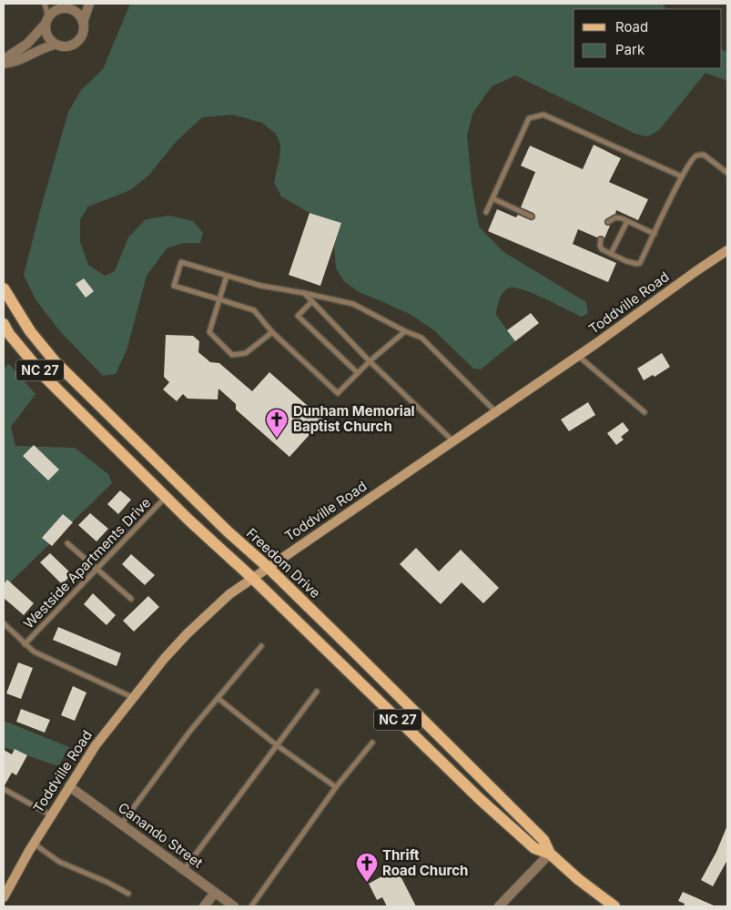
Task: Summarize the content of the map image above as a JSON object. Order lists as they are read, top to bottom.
{
  "streets": {
    "main road": ["NC 27", "Freedom Drive"],
    "street": ["Toddville Road", "Canando Street"],
    "lane": ["Westside Apartments Drive"]
  },
  "crossings": [
    ["Toddville Road", "Freedom Drive"],
    ["Toddville Road", "Canando Street"],
    ["Westside Apartments Drive", "Freedom Drive"]
  ],
  "places": {
    "church": ["Dunham Memorial Baptist Church", "Thrift Road Church"]
  },
  "legend": ["Road", "Park"]
}
